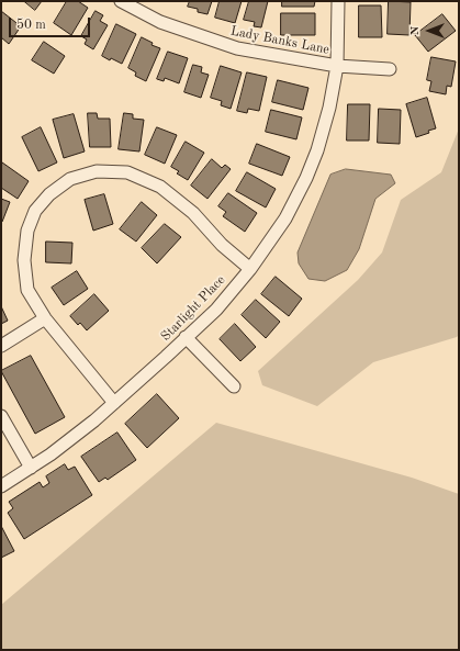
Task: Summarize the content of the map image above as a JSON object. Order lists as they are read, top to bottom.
{
  "streets": {
    "street": ["Lady Banks Lane", "Starlight Place"]
  },
  "crossings": [
    ["Lady Banks Lane", "Starlight Place"]
  ],
  "scale_bar": "50 m",
  "north": "left"
}
